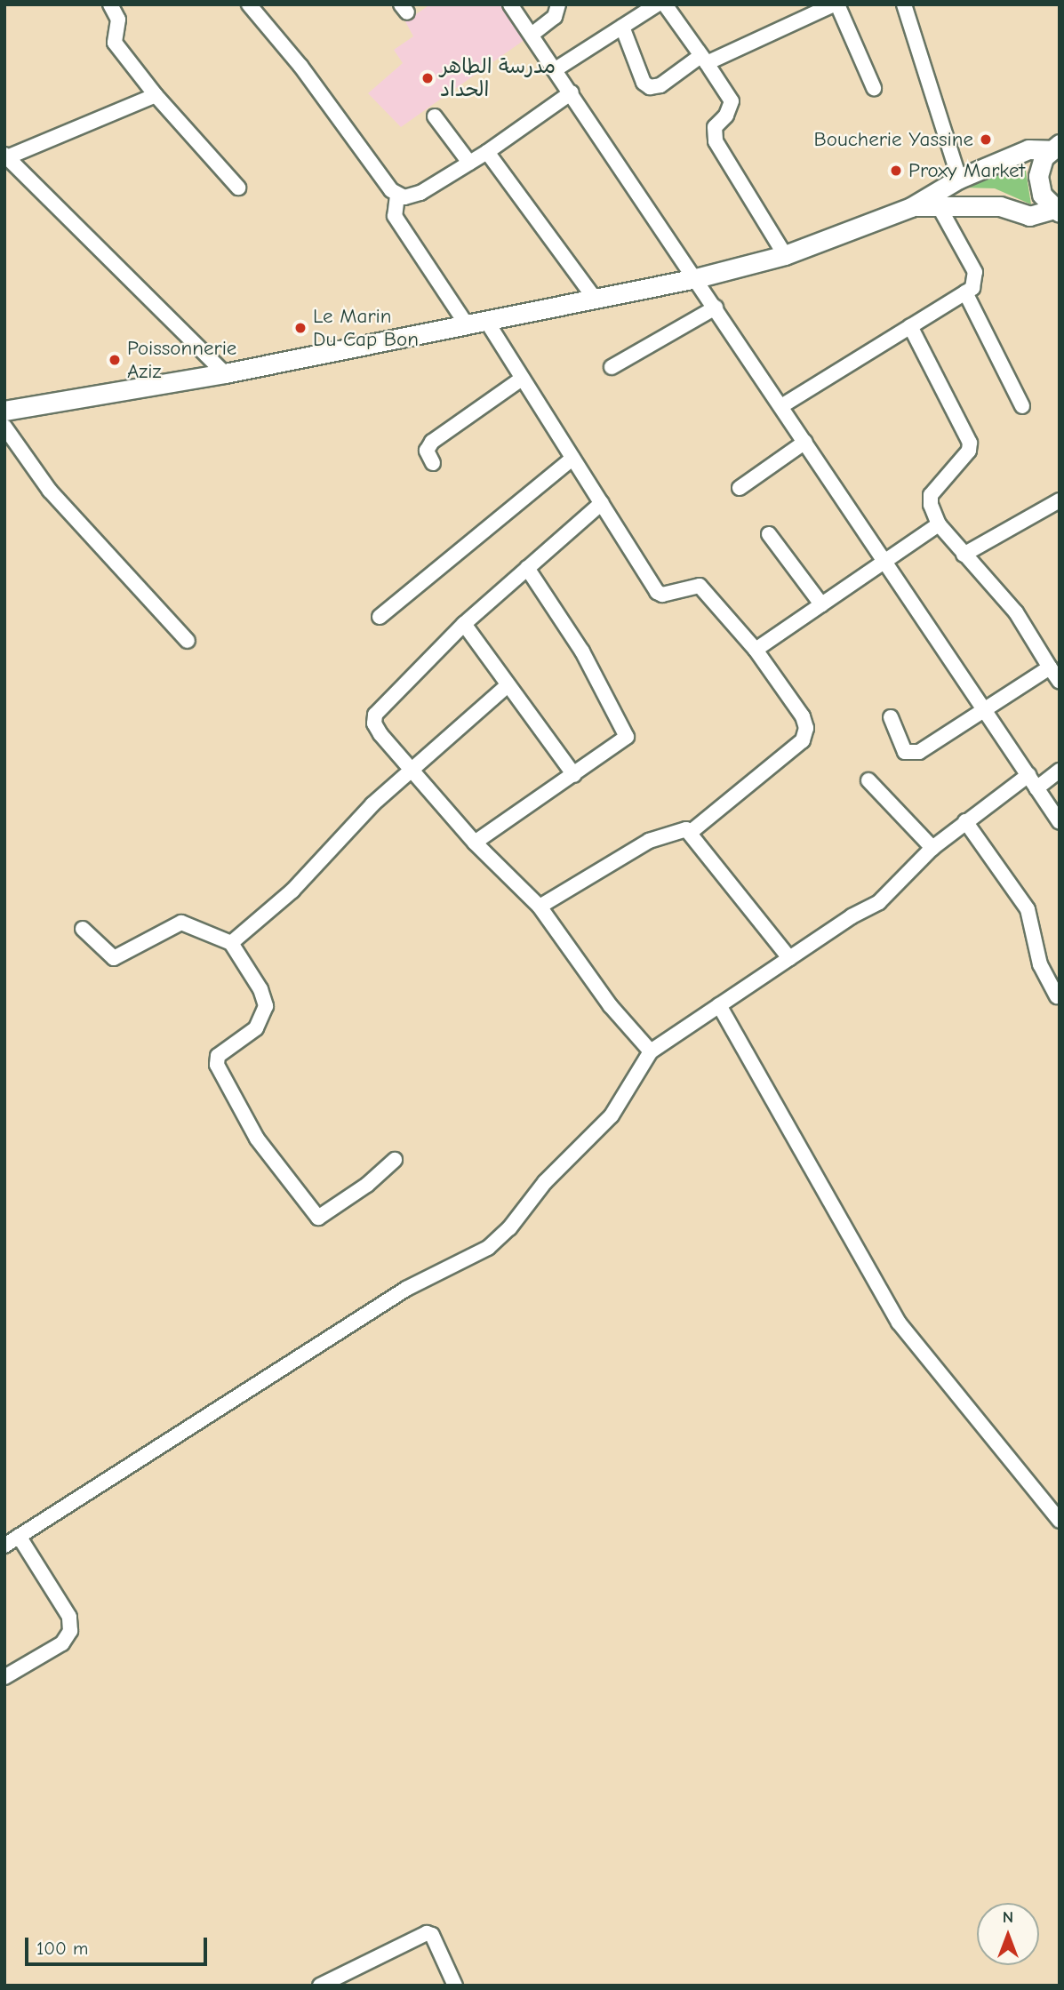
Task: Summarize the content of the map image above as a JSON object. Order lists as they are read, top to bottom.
{
  "places": [
    "مدرسة الطاهر الحداد",
    "Boucherie Yassine",
    "Proxy Market",
    "Le Marin Du Cap Bon",
    "Poissonnerie Aziz"
  ],
  "scale_bar": "100 m",
  "north": "top"
}
